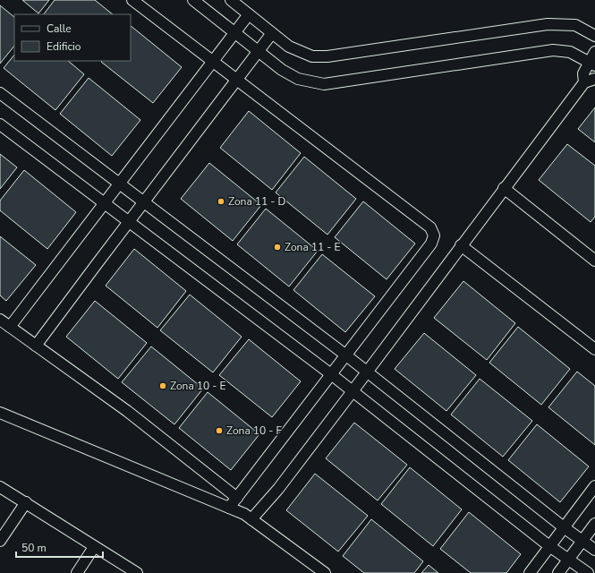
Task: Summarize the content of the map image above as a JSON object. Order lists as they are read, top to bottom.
{
  "places": [
    "Zona 11 - D",
    "Zona 11 - E",
    "Zona 10 - E",
    "Zona 10 - F"
  ],
  "legend": ["Calle", "Edificio"],
  "scale_bar": "50 m"
}
